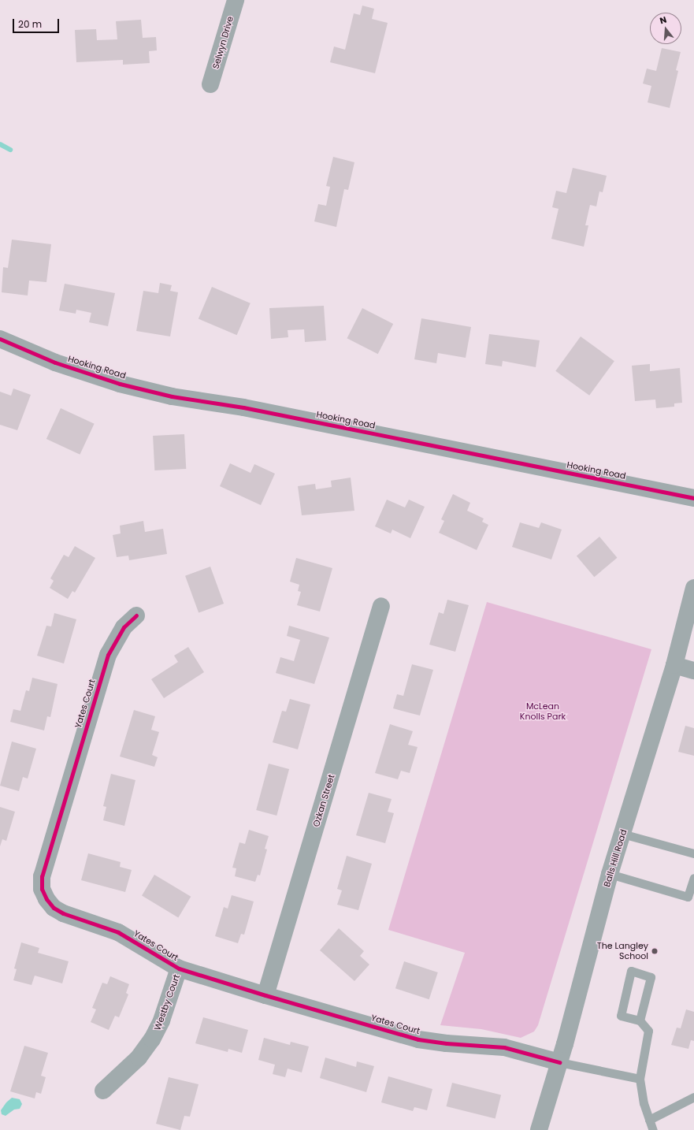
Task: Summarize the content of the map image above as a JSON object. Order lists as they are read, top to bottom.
{
  "streets": {
    "street": [
      "Selwyn Drive",
      "Hooking Road",
      "Yates Court",
      "Ozkan Street",
      "Balls Hill Road",
      "Westby Court"
    ]
  },
  "crossings": [
    ["Yates Court", "Ozkan Street"],
    ["Yates Court", "Balls Hill Road"],
    ["Yates Court", "Westby Court"]
  ],
  "parks": ["McLean Knolls Park"],
  "places": ["The Langley School"],
  "scale_bar": "20 m",
  "north": "top"
}
